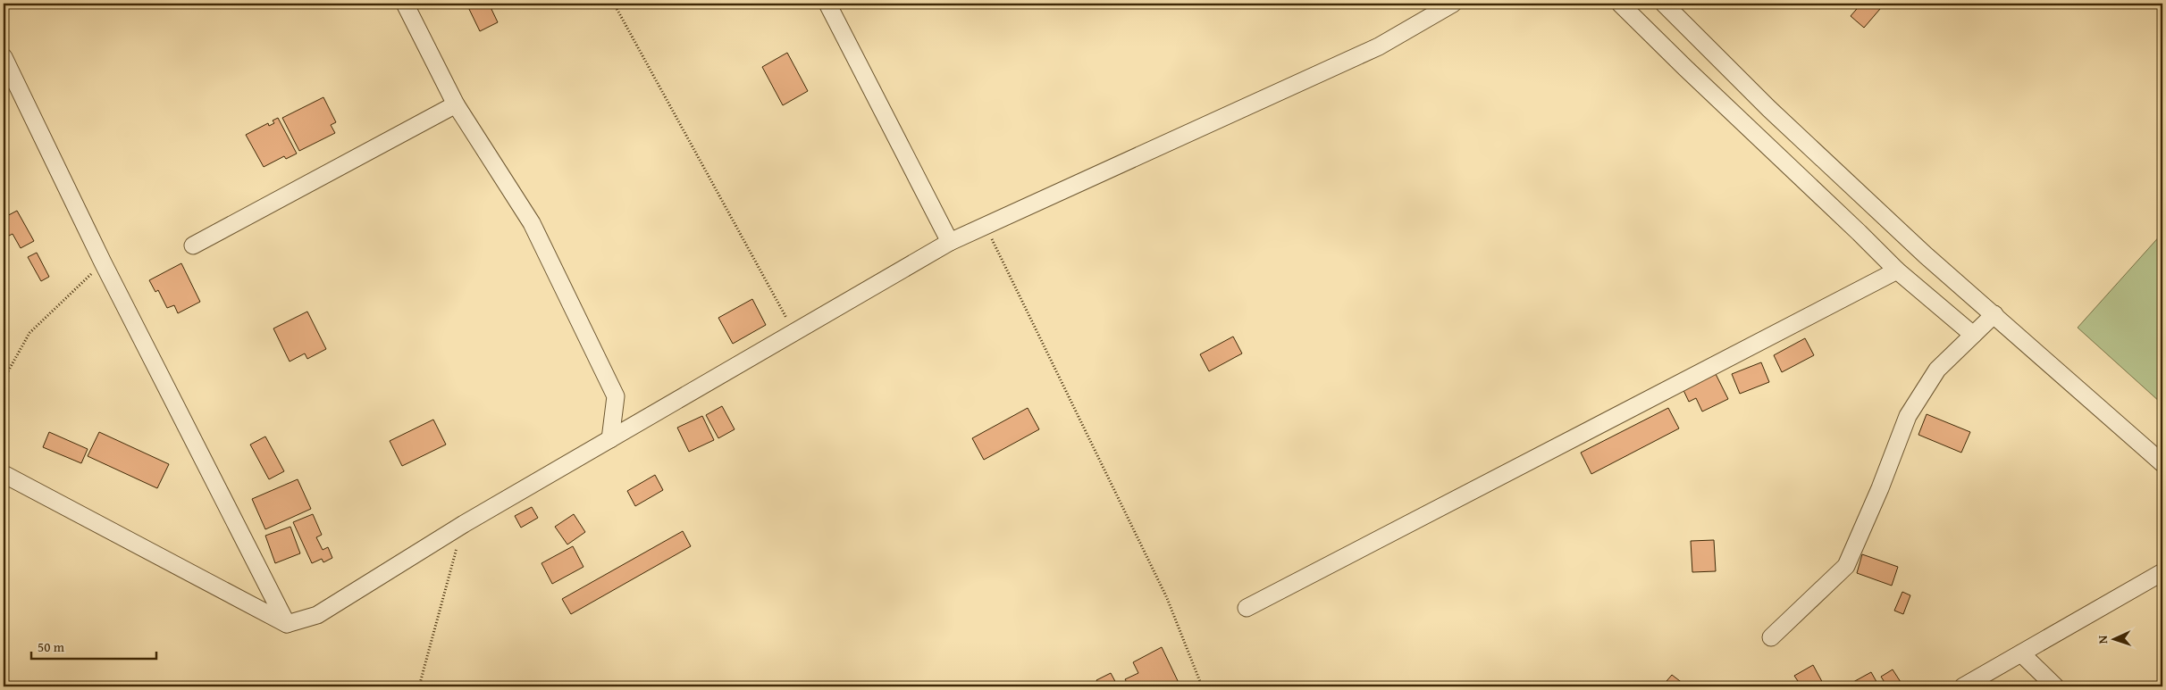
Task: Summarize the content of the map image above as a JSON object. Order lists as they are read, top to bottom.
{
  "scale_bar": "50 m",
  "north": "left"
}
